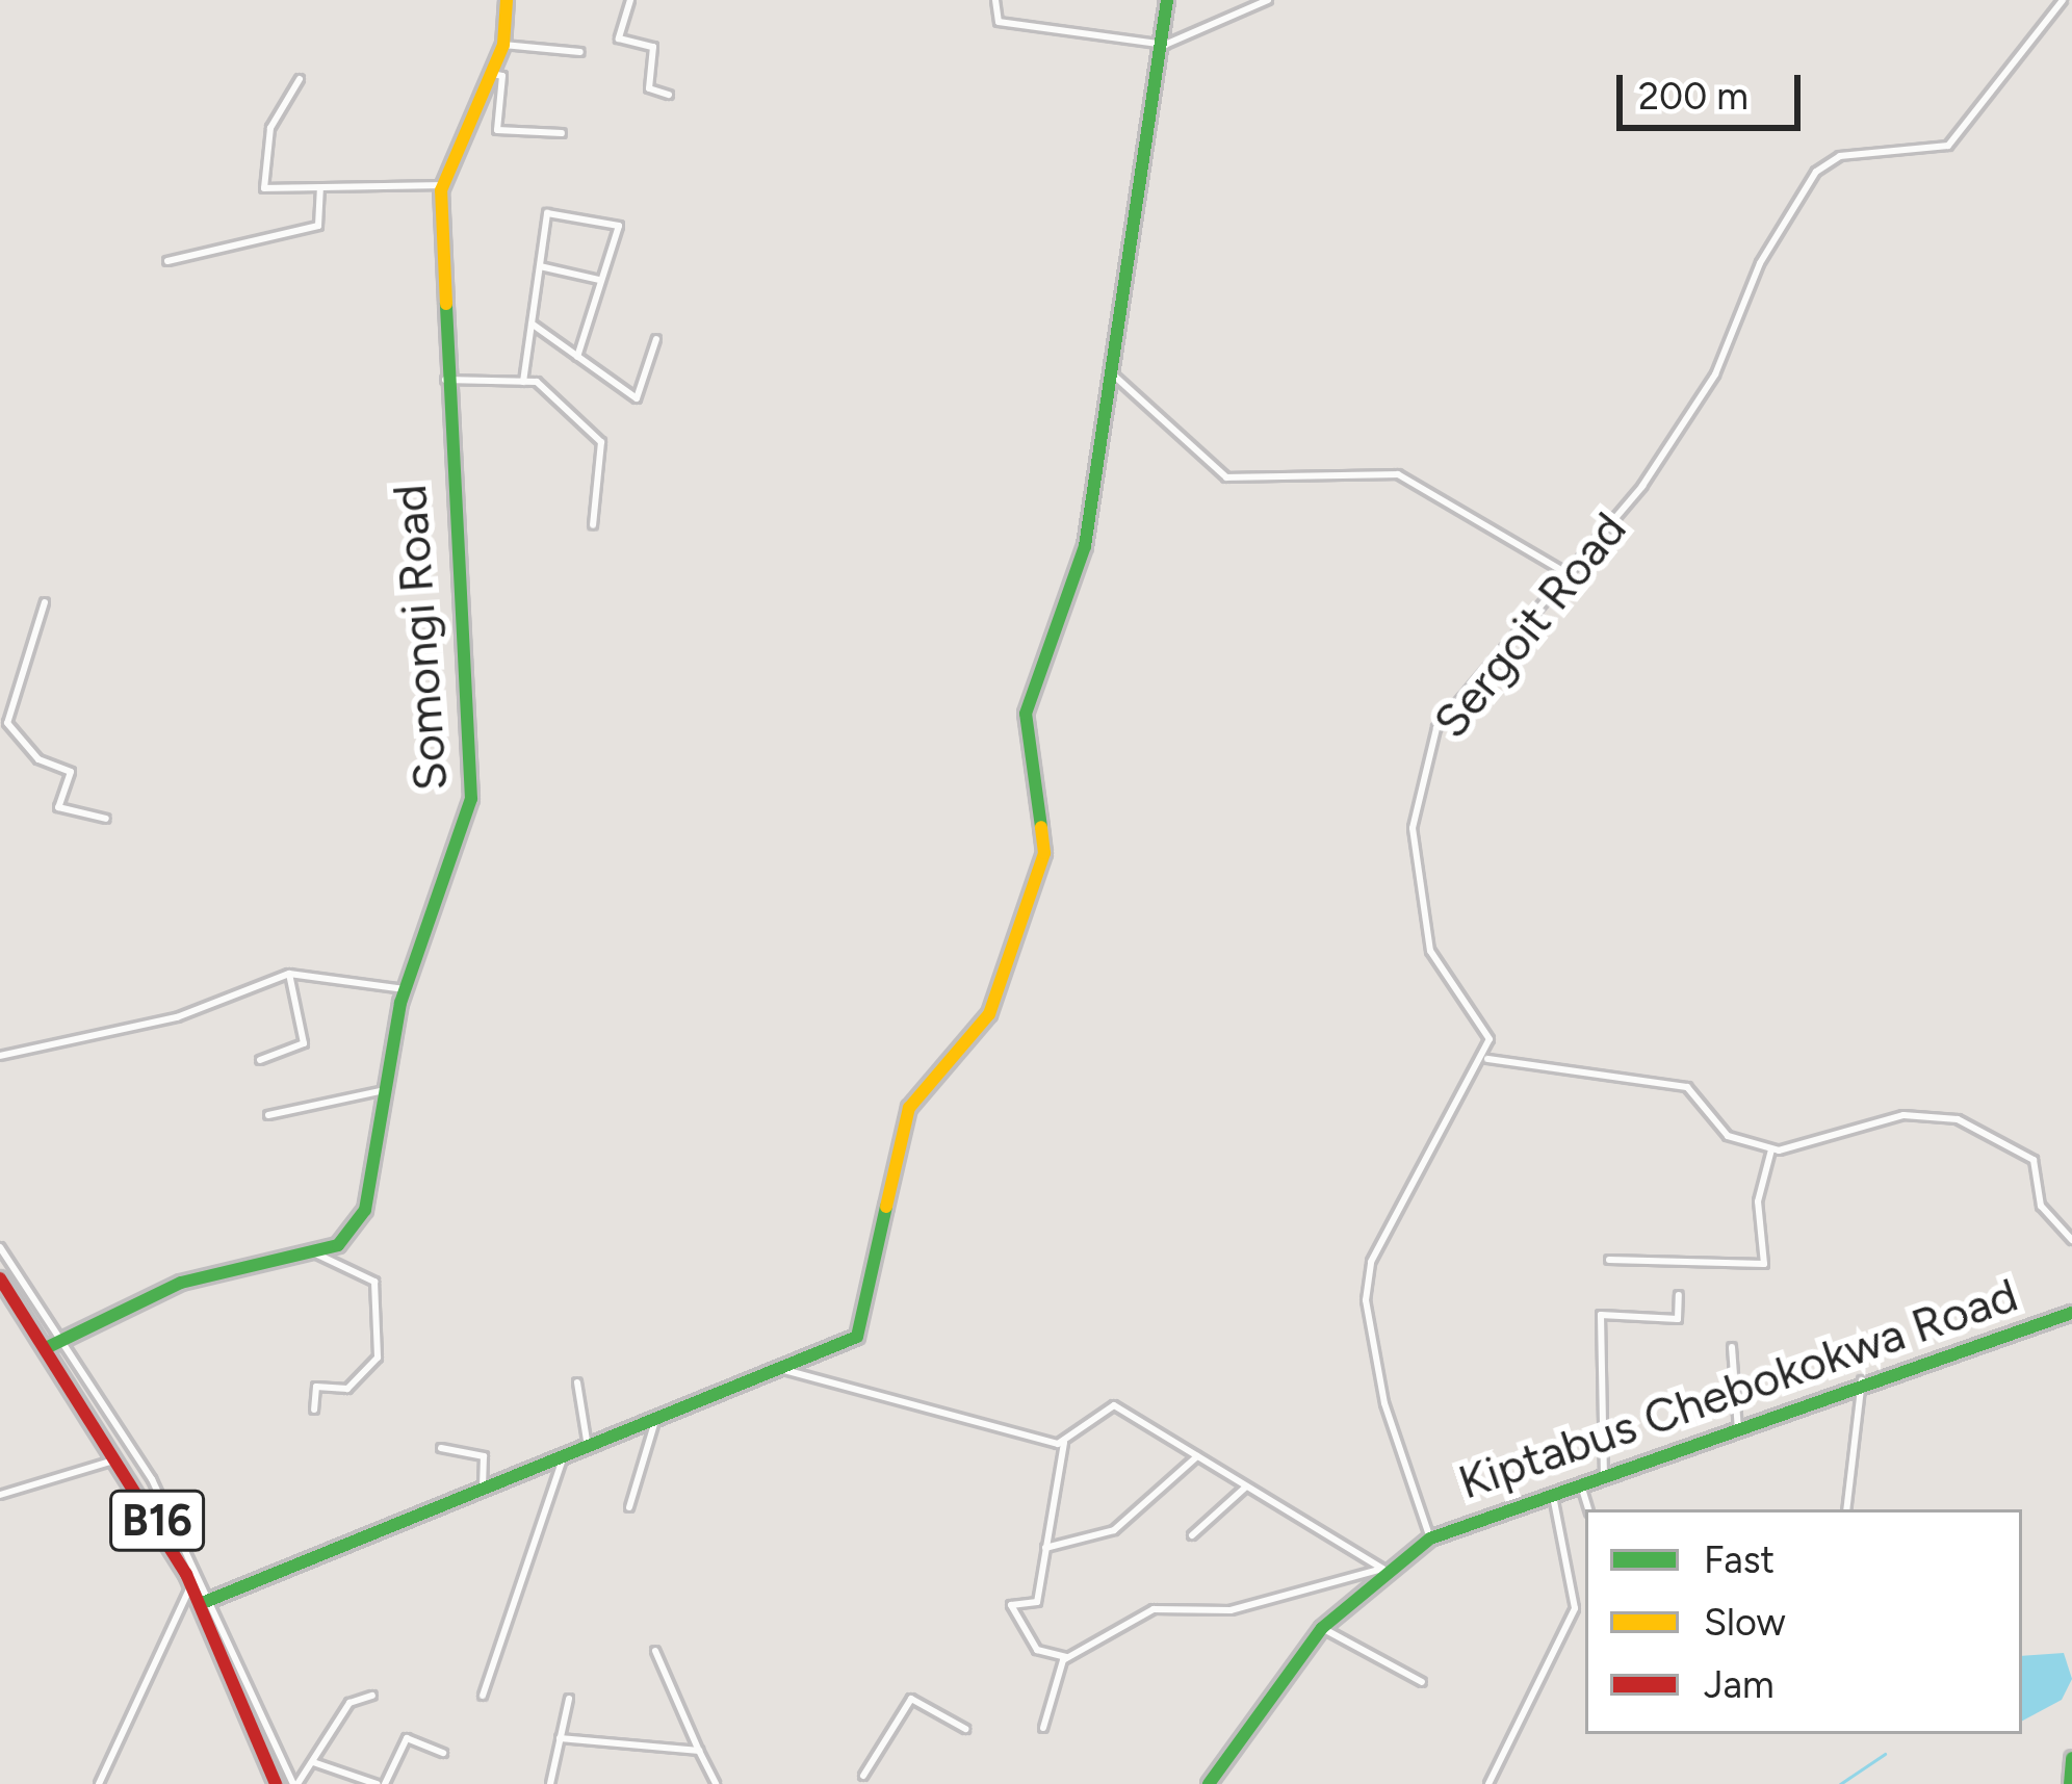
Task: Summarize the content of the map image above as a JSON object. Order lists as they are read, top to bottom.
{
  "streets": {
    "street": [
      "Sergoit Road",
      "Somongi Road",
      "Kiptabus Chebokokwa Road",
      "B16"
    ]
  },
  "crossings": [
    ["Somongi Road", "B16"]
  ],
  "legend": ["Fast", "Slow", "Jam"],
  "scale_bar": "200 m"
}
